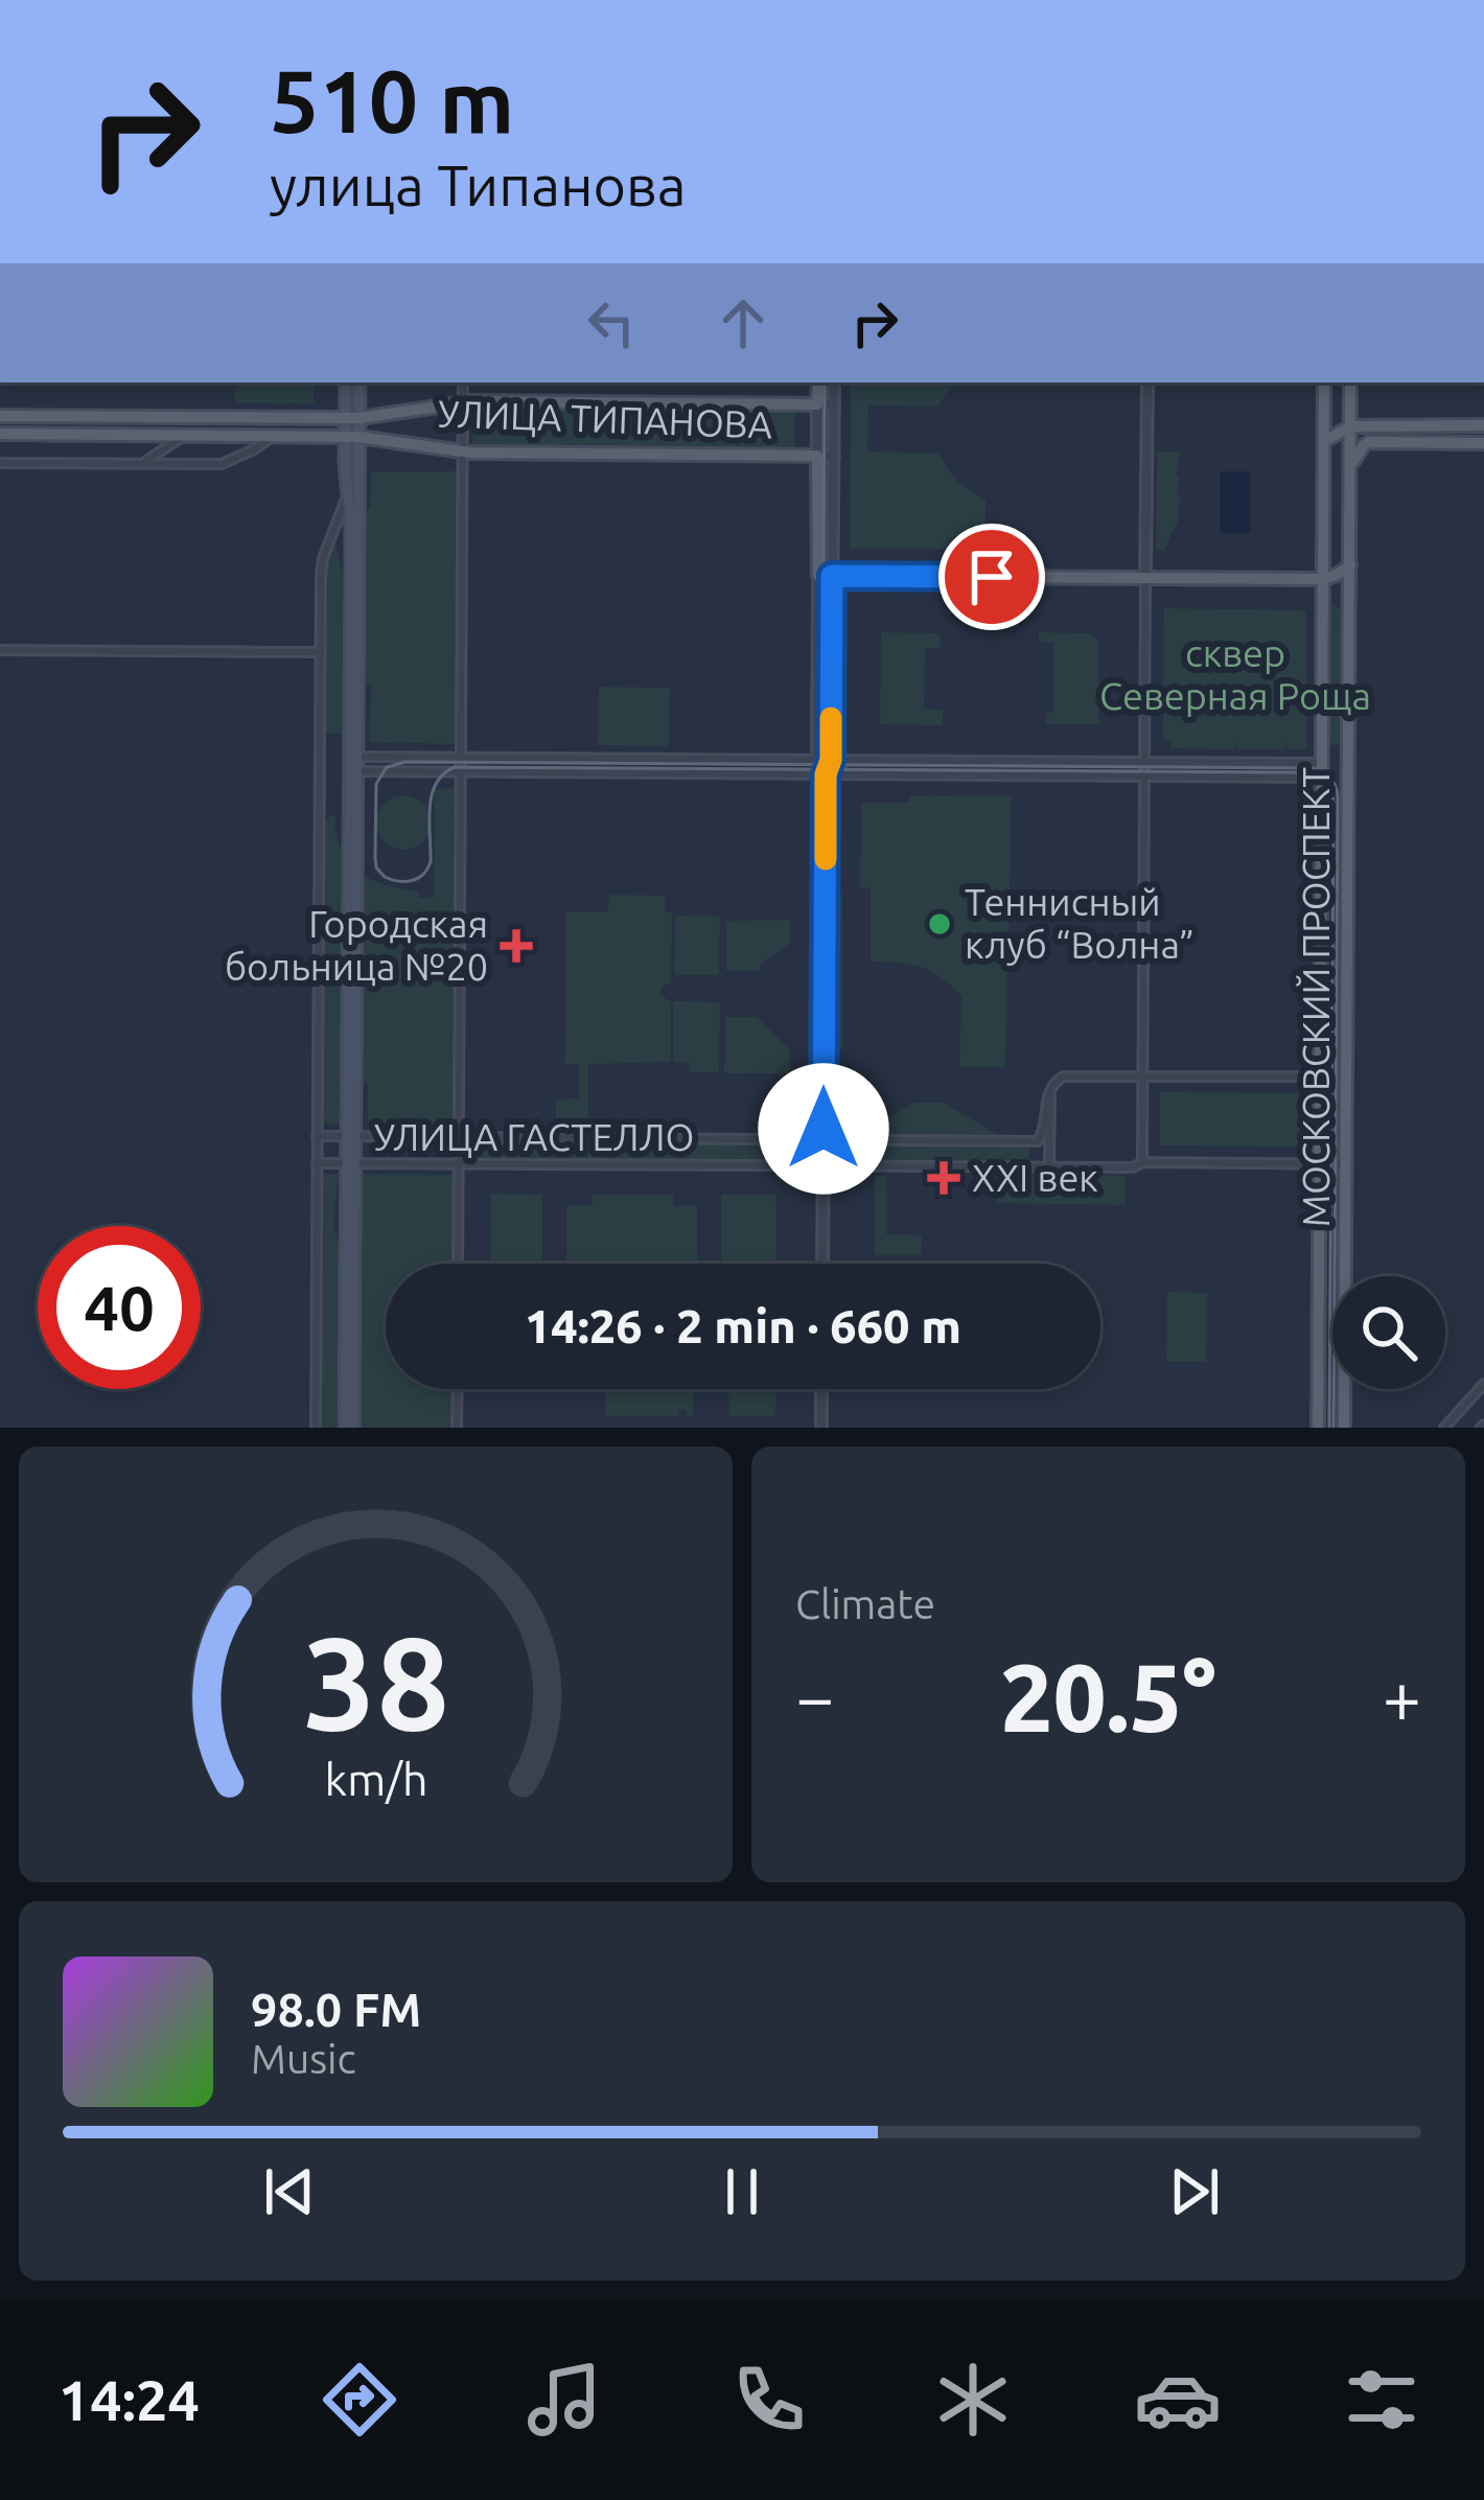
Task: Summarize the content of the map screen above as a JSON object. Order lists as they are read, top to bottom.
{
  "streets": {
    "main road": ["УЛИЦА ТИПАНОВА", "МОСКОВСКИЙ ПРОСПЕКТ"],
    "street": ["УЛИЦА ГАСТЕЛЛО"]
  },
  "crossings": [
    ["МОСКОВСКИЙ ПРОСПЕКТ", "УЛИЦА ГАСТЕЛЛО"]
  ],
  "parks": ["сквер Северная Роща"],
  "places": {
    "other": ["Теннисный клуб “Волна”"],
    "health": ["Городская больница №20", "XXI век"]
  },
  "page": {
    "turn": ["510 m", "улица Типанова"],
    "limit": "40",
    "trip": "14:26 · 2 min · 660 m",
    "tile": "Climate",
    "heat": ["−", "20.5°", "+"],
    "song": ["98.0 FM", "Music"],
    "tabs": "14:24",
    "gauge": ["38", "km/h"]
  }
}
